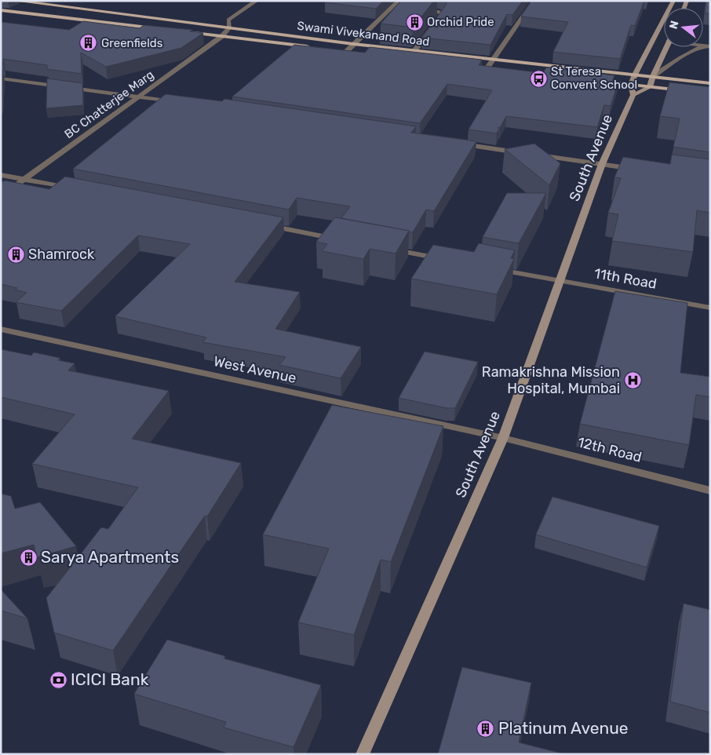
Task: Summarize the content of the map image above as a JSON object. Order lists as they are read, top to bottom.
{
  "streets": {
    "main road": ["Swami Vivekanand Road"],
    "street": [
      "BC Chatterjee Marg",
      "South Avenue",
      "11th Road",
      "West Avenue",
      "12th Road"
    ]
  },
  "crossings": [
    ["Swami Vivekanand Road", "BC Chatterjee Marg"],
    ["Swami Vivekanand Road", "South Avenue"],
    ["South Avenue", "11th Road"],
    ["South Avenue", "West Avenue"],
    ["South Avenue", "12th Road"],
    ["West Avenue", "12th Road"]
  ],
  "places": {
    "building": [
      "Orchid Pride",
      "Greenfields",
      "Shamrock",
      "Sarya Apartments",
      "Platinum Avenue"
    ],
    "bus stop": ["St Teresa Convent School"],
    "hospital": ["Ramakrishna Mission Hospital, Mumbai"],
    "bank": ["ICICI Bank"]
  },
  "north": "left"
}
